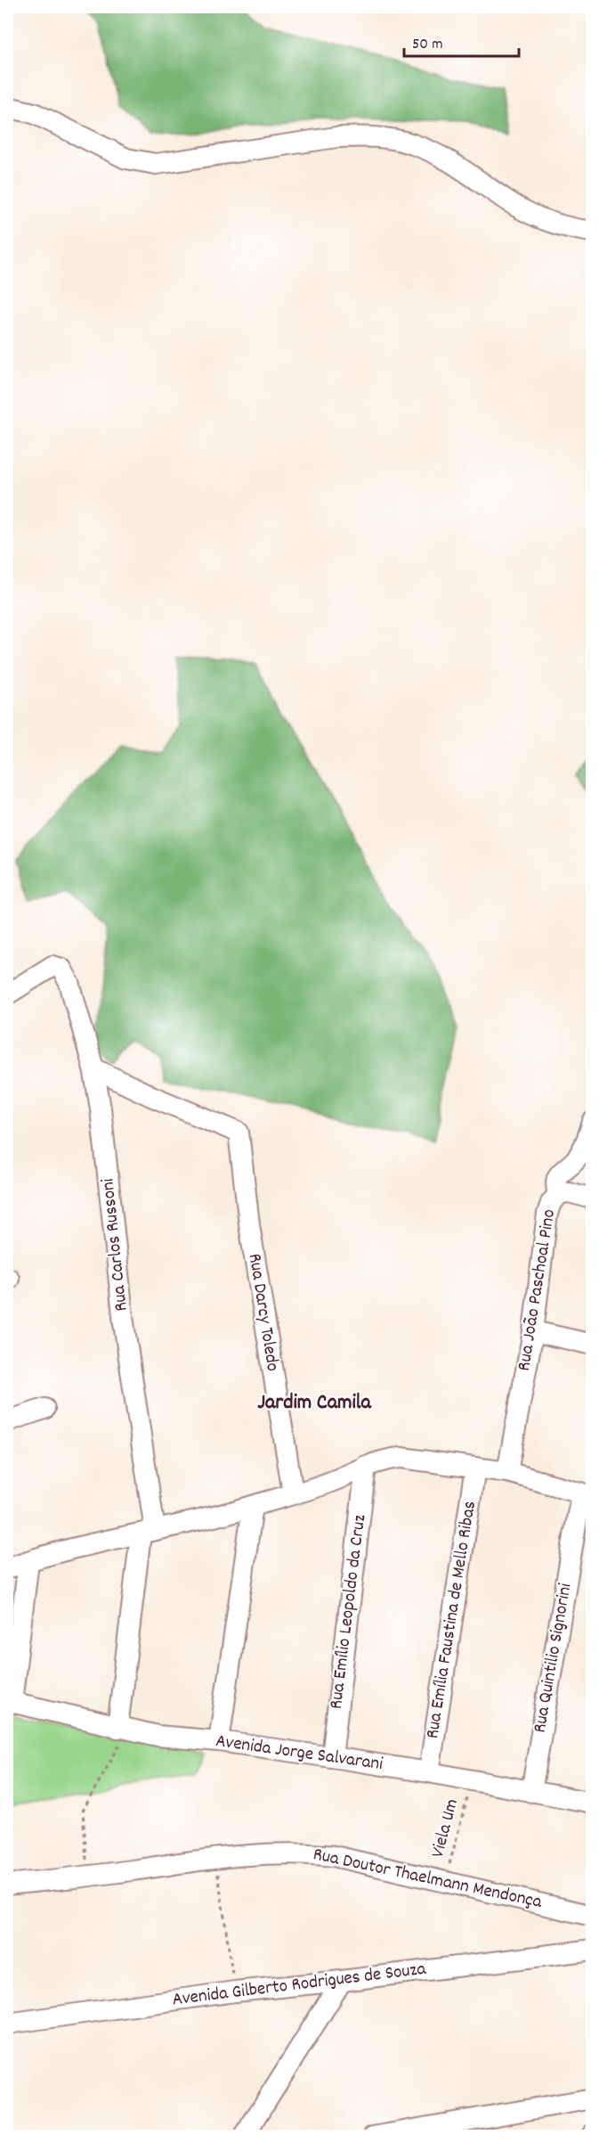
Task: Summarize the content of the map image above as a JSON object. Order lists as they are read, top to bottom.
{
  "streets": {
    "street": [
      "Rua Carlos Russoni",
      "Rua João Paschoal Pino",
      "Rua Darcy Toledo",
      "Rua Emílio Leopoldo da Cruz",
      "Rua Emília Faustina de Mello Ribas",
      "Rua Quintilio Signorini",
      "Avenida Jorge Salvarani",
      "Rua Doutor Thaelmann Mendonça",
      "Avenida Gilberto Rodrigues de Souza"
    ],
    "path": ["Viela Um"]
  },
  "crossings": [
    ["Rua Carlos Russoni", "Rua Darcy Toledo"],
    ["Rua Carlos Russoni", "Avenida Jorge Salvarani"],
    ["Rua Emílio Leopoldo da Cruz", "Avenida Jorge Salvarani"],
    ["Rua Emília Faustina de Mello Ribas", "Avenida Jorge Salvarani"],
    ["Rua Quintilio Signorini", "Avenida Jorge Salvarani"],
    ["Avenida Jorge Salvarani", "Viela Um"],
    ["Viela Um", "Rua Doutor Thaelmann Mendonça"]
  ],
  "districts": ["Jardim Camila"],
  "scale_bar": "50 m"
}
